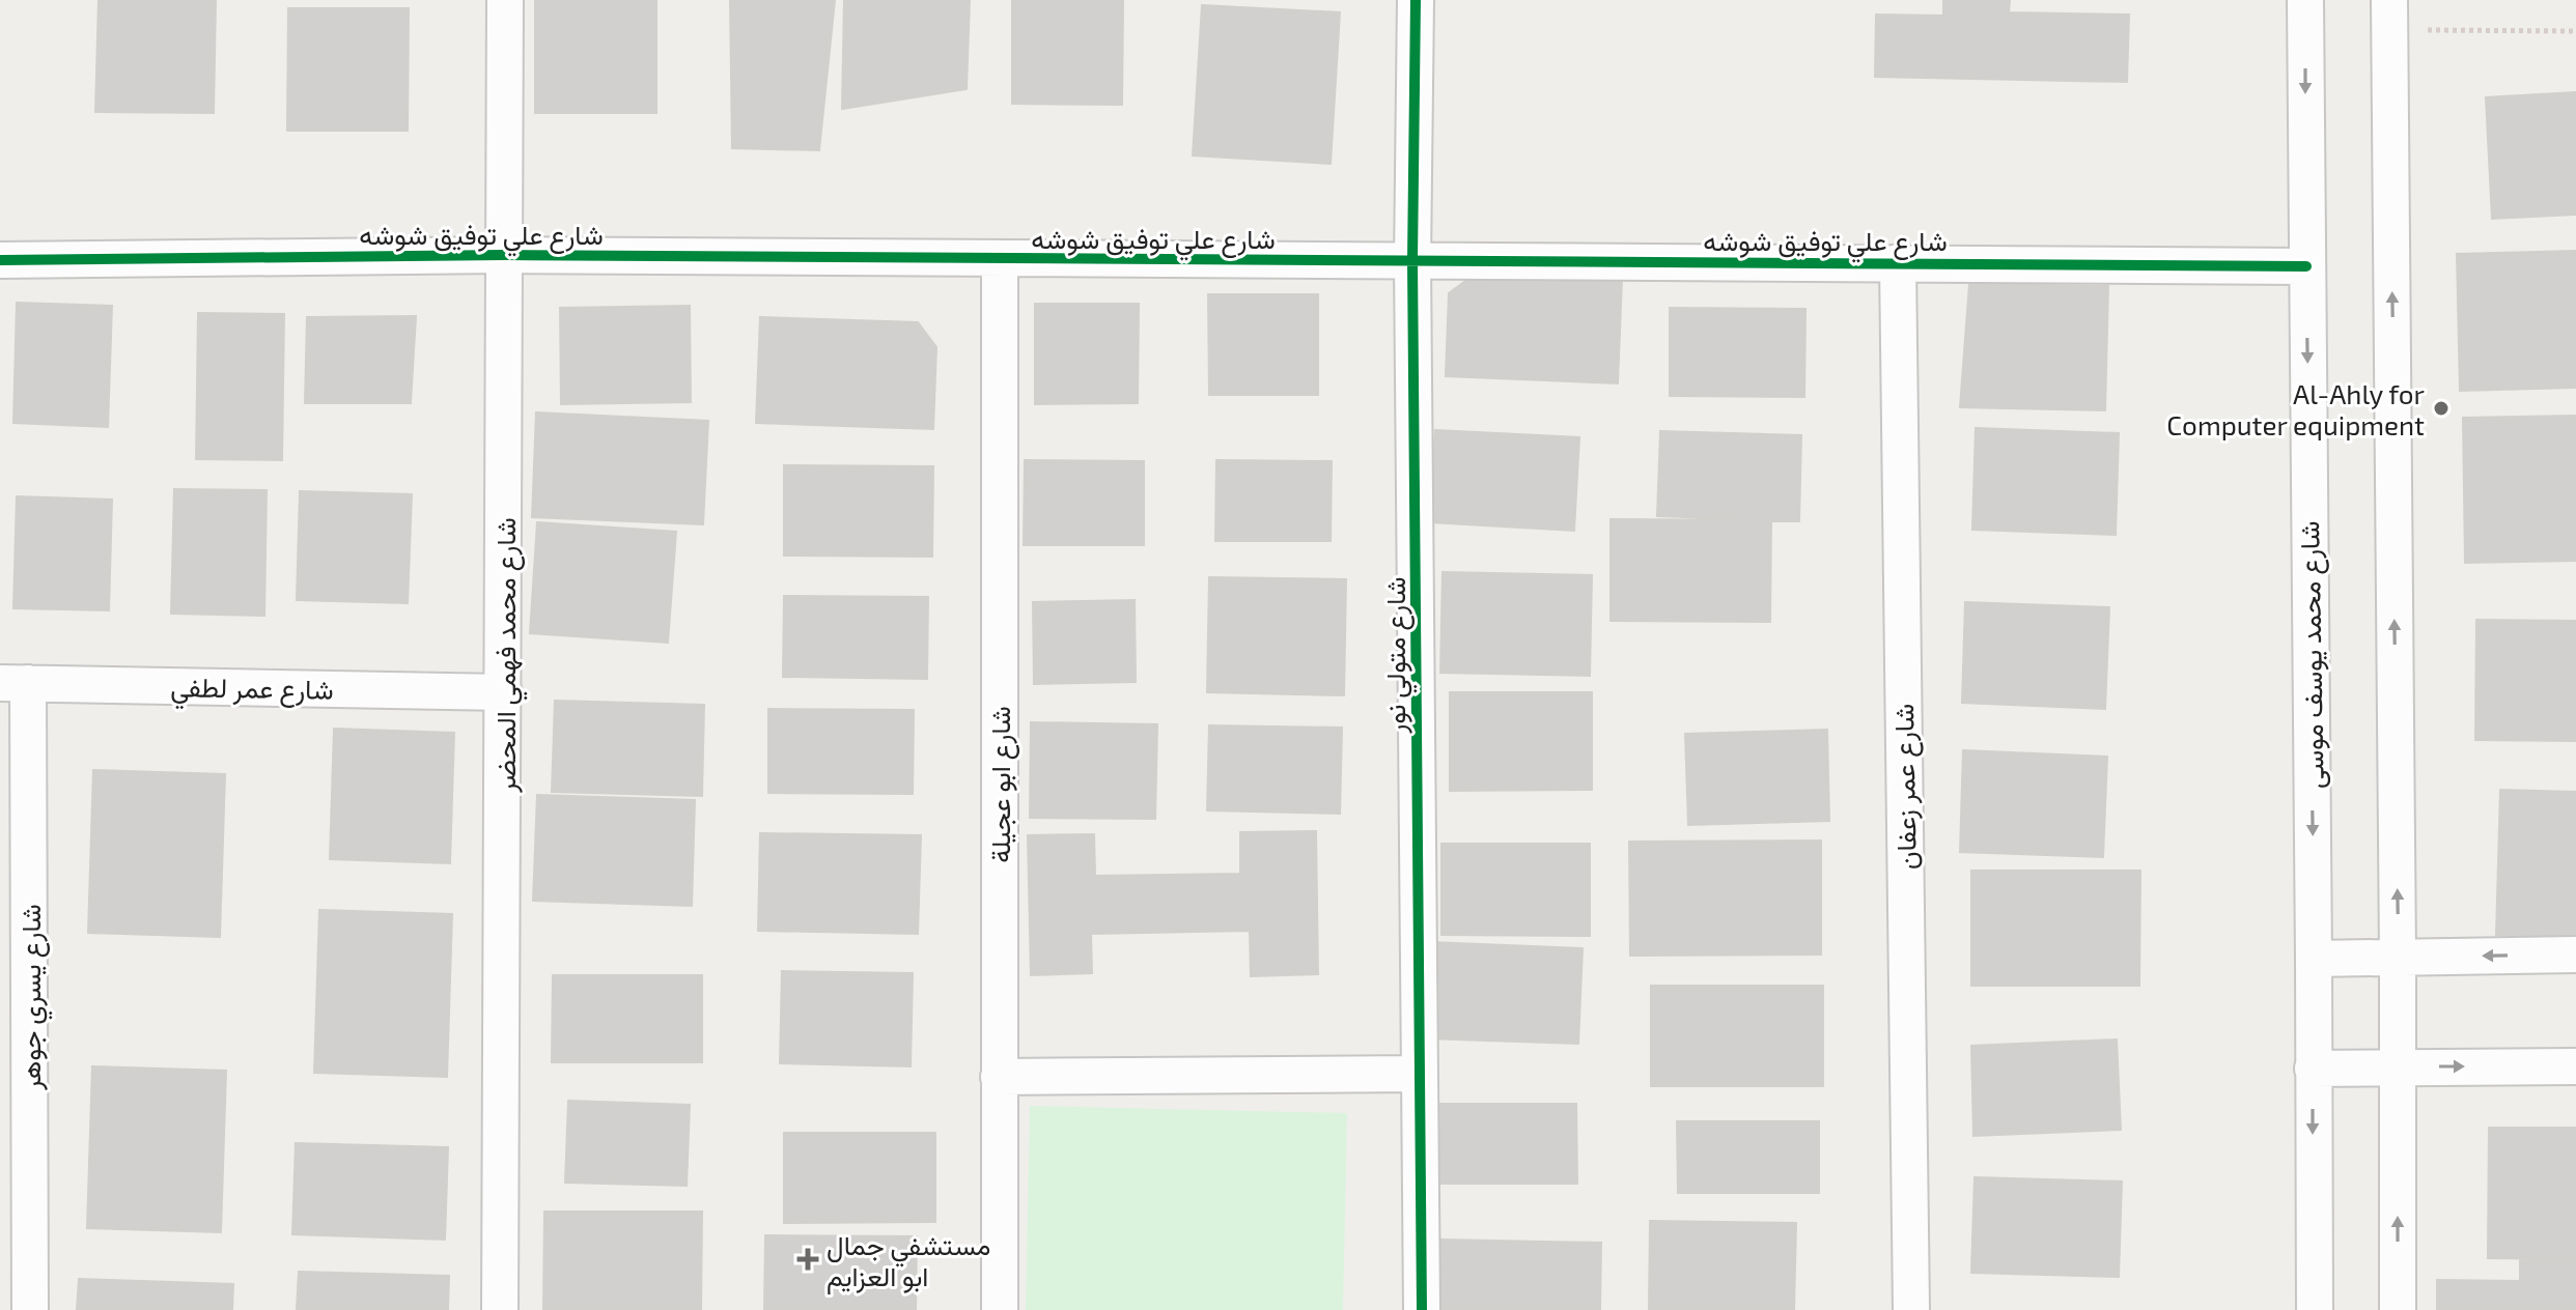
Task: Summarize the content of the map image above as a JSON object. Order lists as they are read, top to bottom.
{
  "streets": {
    "street": [
      "شارع علي توفيق شوشه",
      "شارع محمد فهمي المحضر",
      "شارع متولي نور",
      "شارع محمد يوسف موسى",
      "شارع عمر لطفي",
      "شارع ابو عجيلة",
      "شارع عمر زعفان",
      "شارع يسري جوهر"
    ]
  },
  "crossings": [
    ["شارع علي توفيق شوشه", "شارع محمد فهمي المحضر"],
    ["شارع علي توفيق شوشه", "شارع متولي نور"],
    ["شارع علي توفيق شوشه", "شارع محمد يوسف موسى"],
    ["شارع علي توفيق شوشه", "شارع ابو عجيلة"],
    ["شارع علي توفيق شوشه", "شارع عمر زعفان"],
    ["شارع محمد فهمي المحضر", "شارع عمر لطفي"],
    ["شارع عمر لطفي", "شارع يسري جوهر"]
  ],
  "places": {
    "other": ["Al-Ahly for Computer equipment"],
    "health": ["مستشفي جمال ابو العزايم"]
  }
}
